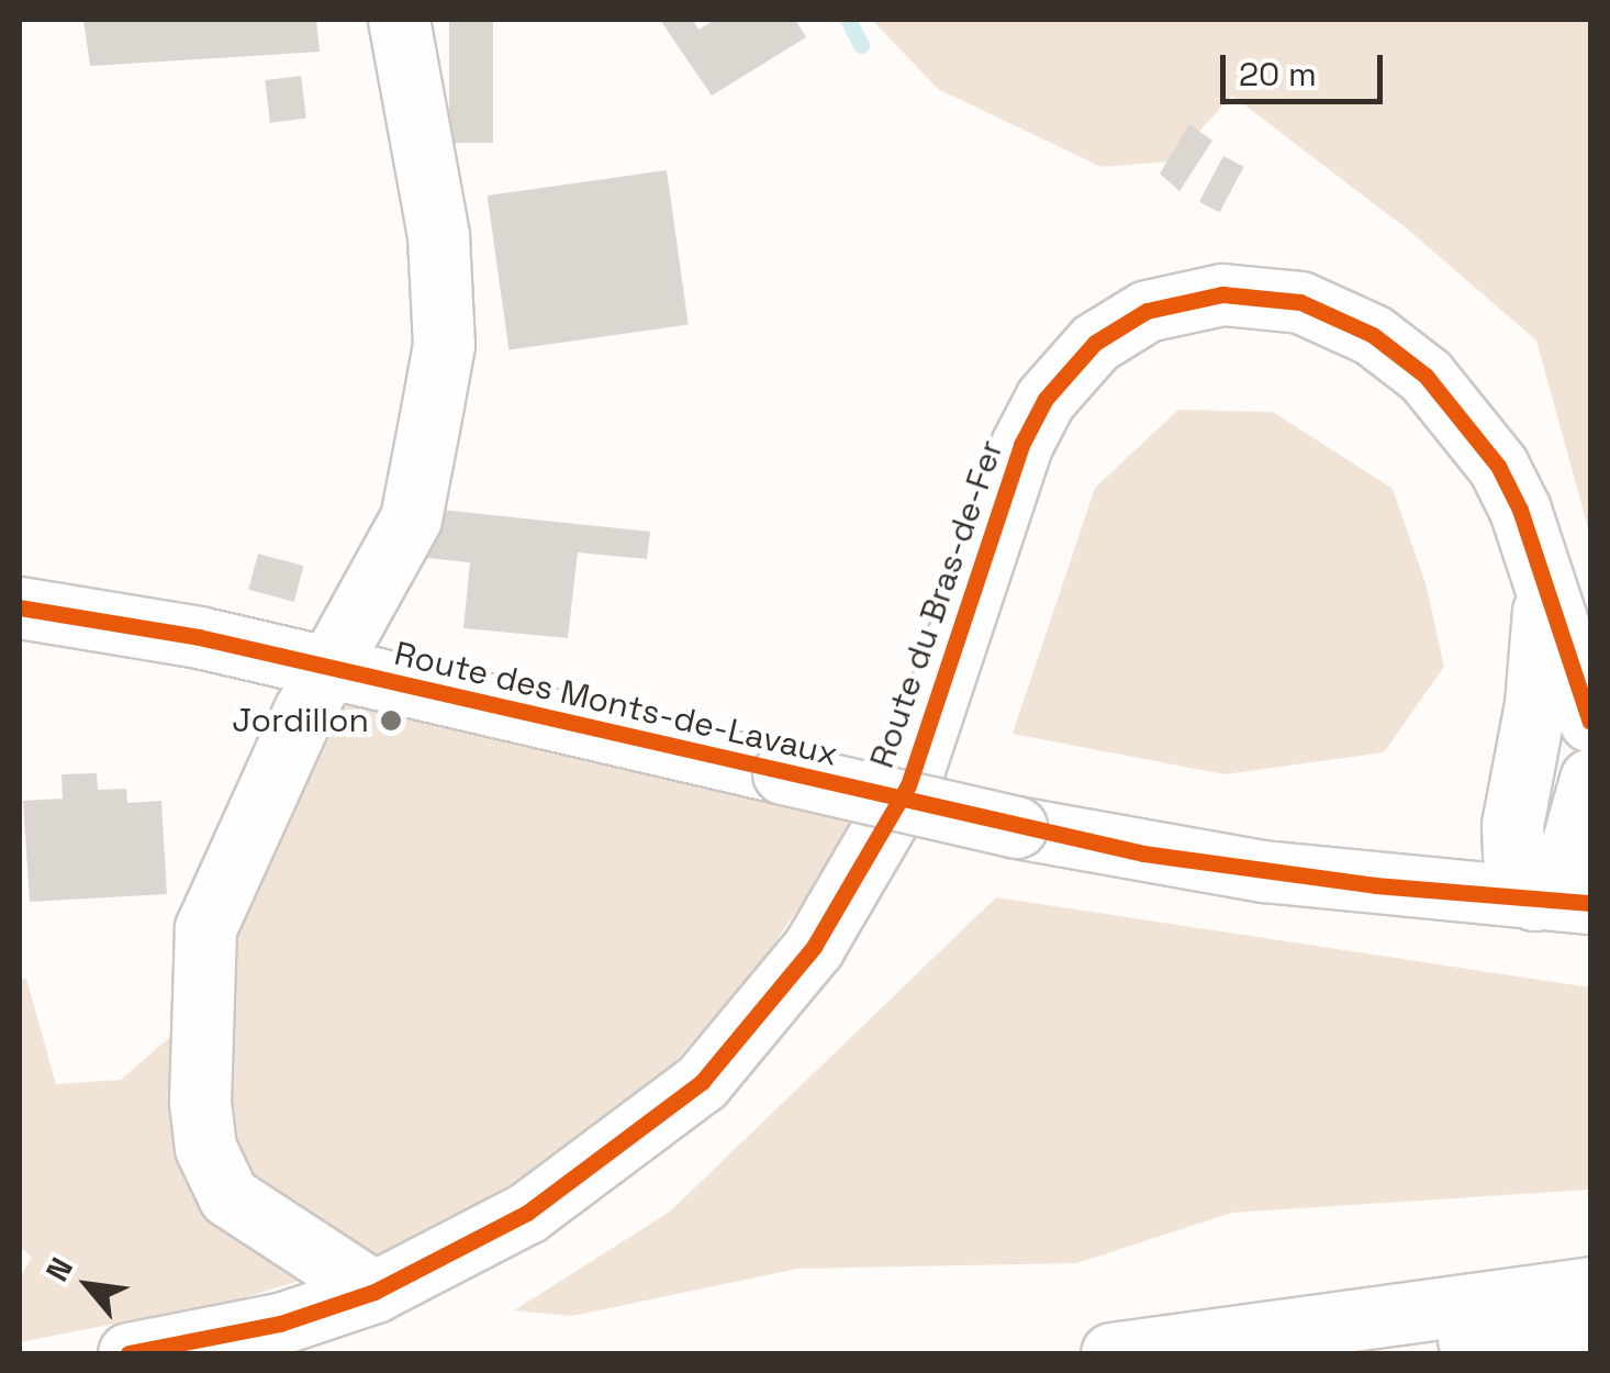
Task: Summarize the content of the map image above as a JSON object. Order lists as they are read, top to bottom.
{
  "streets": {
    "main road": ["Route du Bras-de-Fer", "Route des Monts-de-Lavaux"]
  },
  "crossings": [
    ["Route du Bras-de-Fer", "Route des Monts-de-Lavaux"]
  ],
  "places": ["Jordillon"],
  "scale_bar": "20 m",
  "north": "top left"
}
